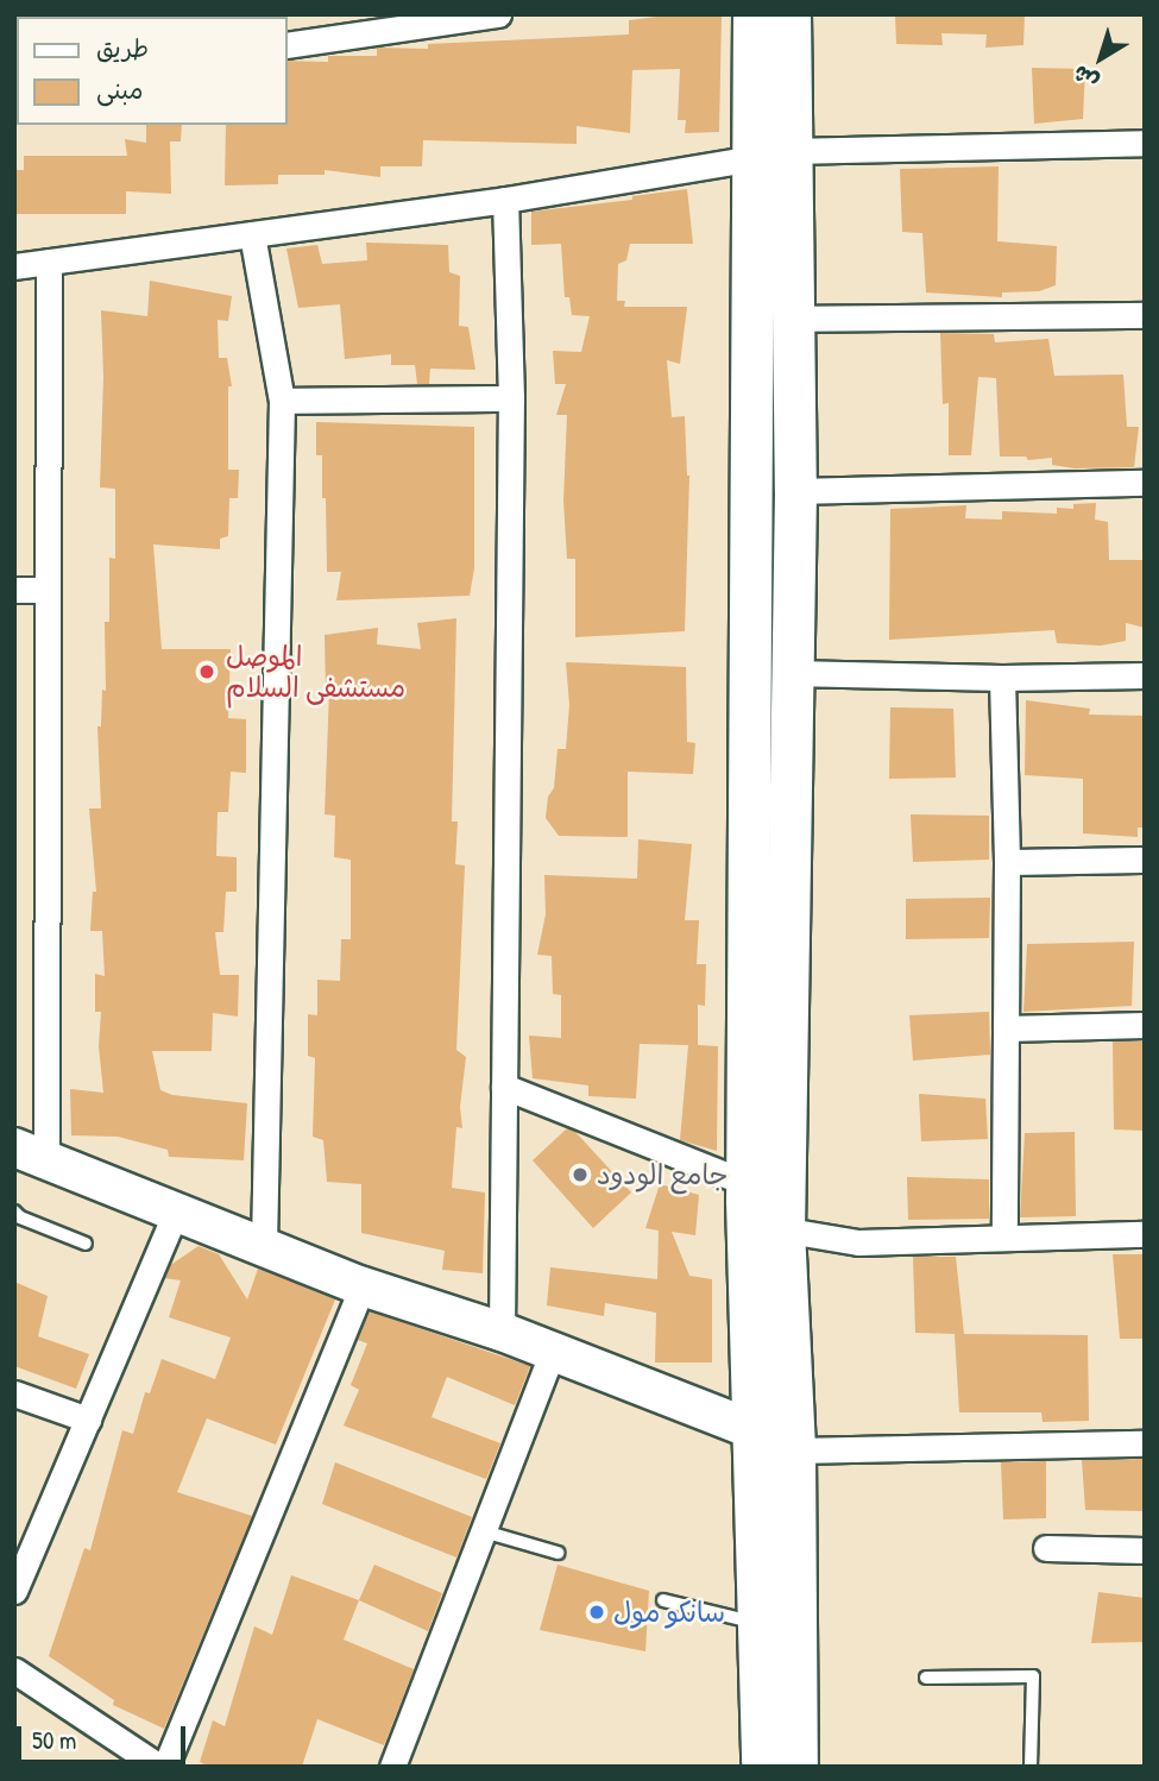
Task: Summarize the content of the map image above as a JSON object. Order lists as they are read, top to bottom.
{
  "places": ["الموصل مستشفى السلام", "جامع الودود", "سانكو مول"],
  "legend": ["طريق", "مبنى"],
  "scale_bar": "50 m",
  "north": "bottom left"
}
